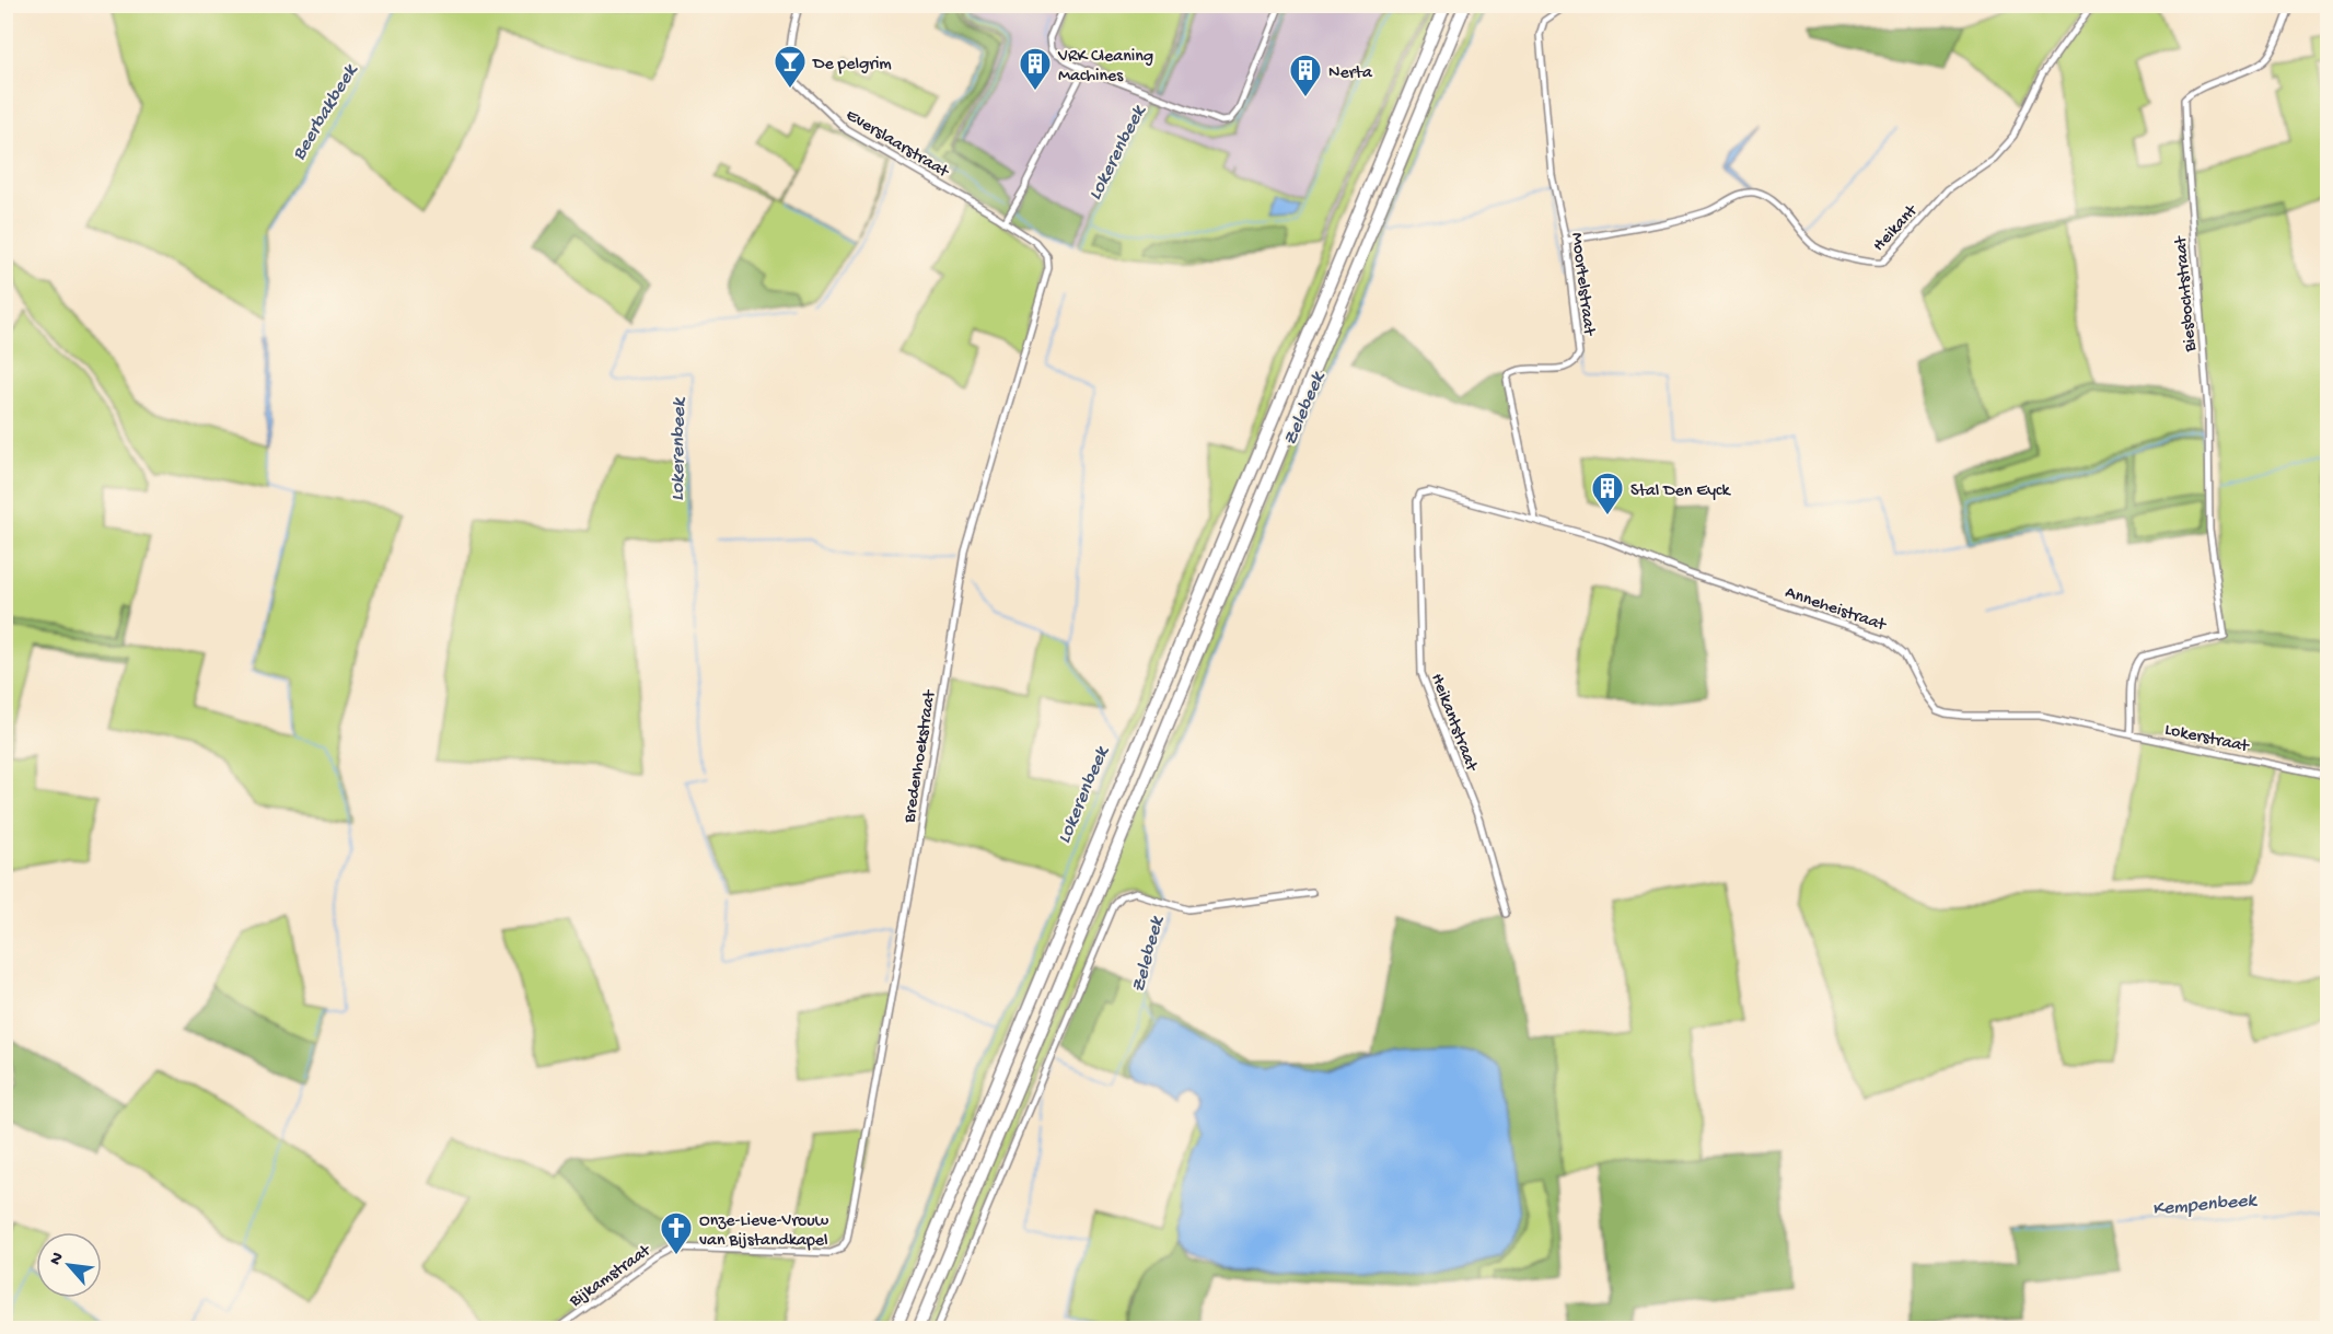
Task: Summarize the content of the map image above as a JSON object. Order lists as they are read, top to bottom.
{
  "streets": {
    "street": [
      "Everslaarstraat",
      "Heikant",
      "Moortelstraat",
      "Biesbochtstraat",
      "Anneheistraat",
      "Heikantstraat",
      "Lokerstraat",
      "Bredenhoekstraat",
      "Bijkamstraat"
    ]
  },
  "crossings": [
    ["Everslaarstraat", "Bredenhoekstraat"],
    ["Heikant", "Moortelstraat"],
    ["Moortelstraat", "Anneheistraat"],
    ["Biesbochtstraat", "Anneheistraat"],
    ["Biesbochtstraat", "Lokerstraat"],
    ["Anneheistraat", "Heikantstraat"],
    ["Anneheistraat", "Lokerstraat"],
    ["Bredenhoekstraat", "Bijkamstraat"]
  ],
  "water": [
    "Beerbakbeek",
    "Lokerenbeek",
    "Zelebeek",
    "Kempenbeek"
  ],
  "places": {
    "bar": ["De pelgrim"],
    "building": ["VRK Cleaning Machines", "Nerta", "Stal Den Eyck"],
    "church": ["Onze-Lieve-Vrouw van Bijstandkapel"]
  },
  "north": "top left"
}
